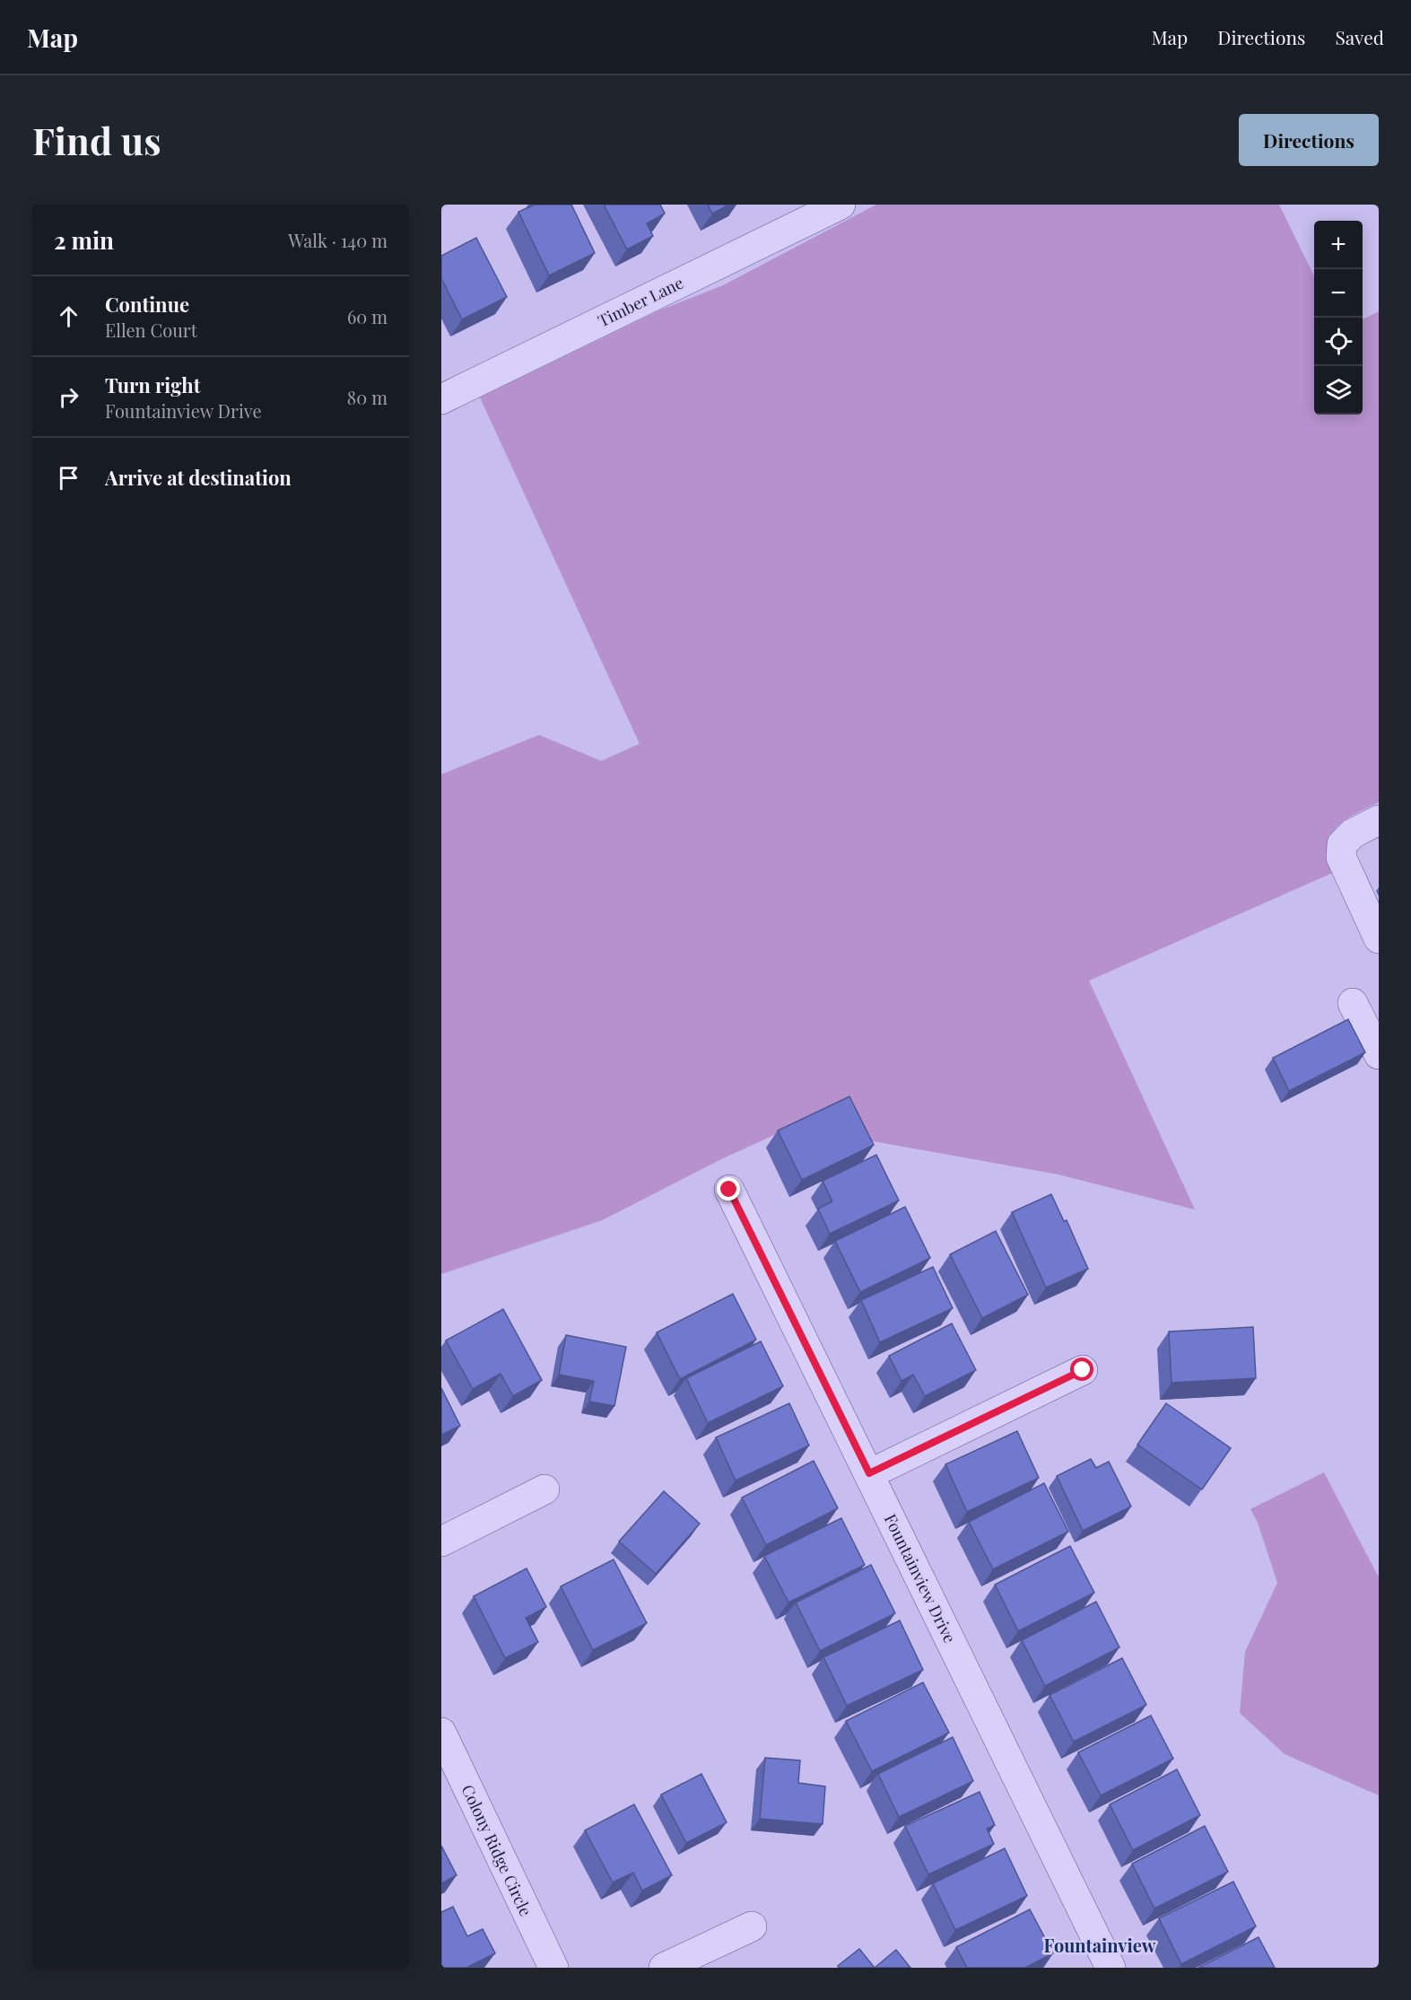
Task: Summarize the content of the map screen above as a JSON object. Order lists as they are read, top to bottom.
{
  "streets": {
    "street": ["Timber Lane", "Fountainview Drive", "Colony Ridge Circle"]
  },
  "districts": ["Fountainview"],
  "page": {
    "header": "Map",
    "nav": ["Map", "Directions", "Saved"],
    "buttons": "Directions",
    "title": "Find us",
    "heading": ["2 min", "Walk · 140 m"],
    "map_buttons": ["+", "−"],
    "list": [
      ["Continue", "Ellen Court", "60 m"],
      ["Turn right", "Fountainview Drive", "80 m"],
      "Arrive at destination"
    ]
  }
}
